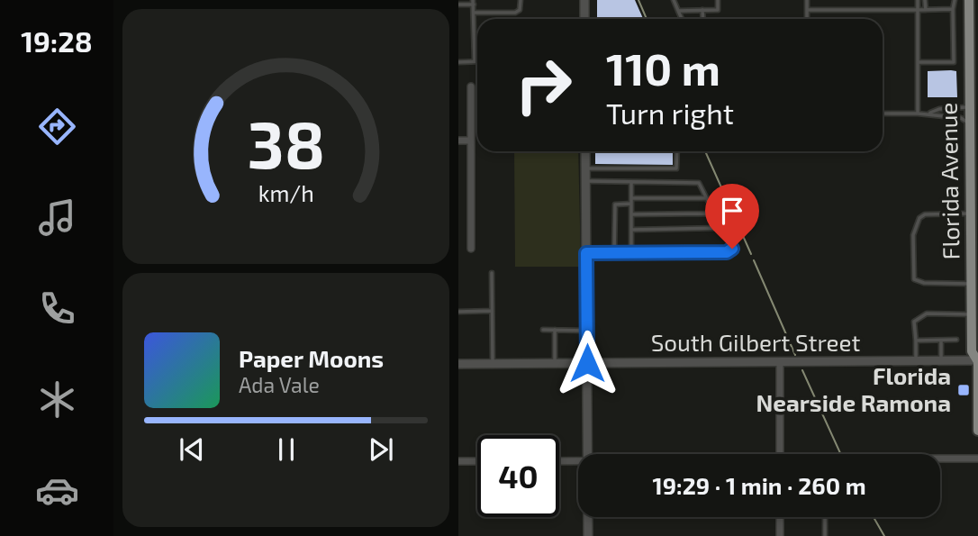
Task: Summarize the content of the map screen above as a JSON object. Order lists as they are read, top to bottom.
{
  "streets": {
    "main road": ["Florida Avenue"],
    "street": ["South Gilbert Street"]
  },
  "crossings": [
    ["Florida Avenue", "South Gilbert Street"]
  ],
  "places": {
    "transit": ["Florida Nearside Ramona"]
  },
  "page": {
    "tabs": "19:28",
    "turn": ["110 m", "Turn right"],
    "song": ["Paper Moons", "Ada Vale"],
    "limit": "40",
    "trip": "19:29 · 1 min · 260 m",
    "gauge": ["38", "km/h"]
  }
}
